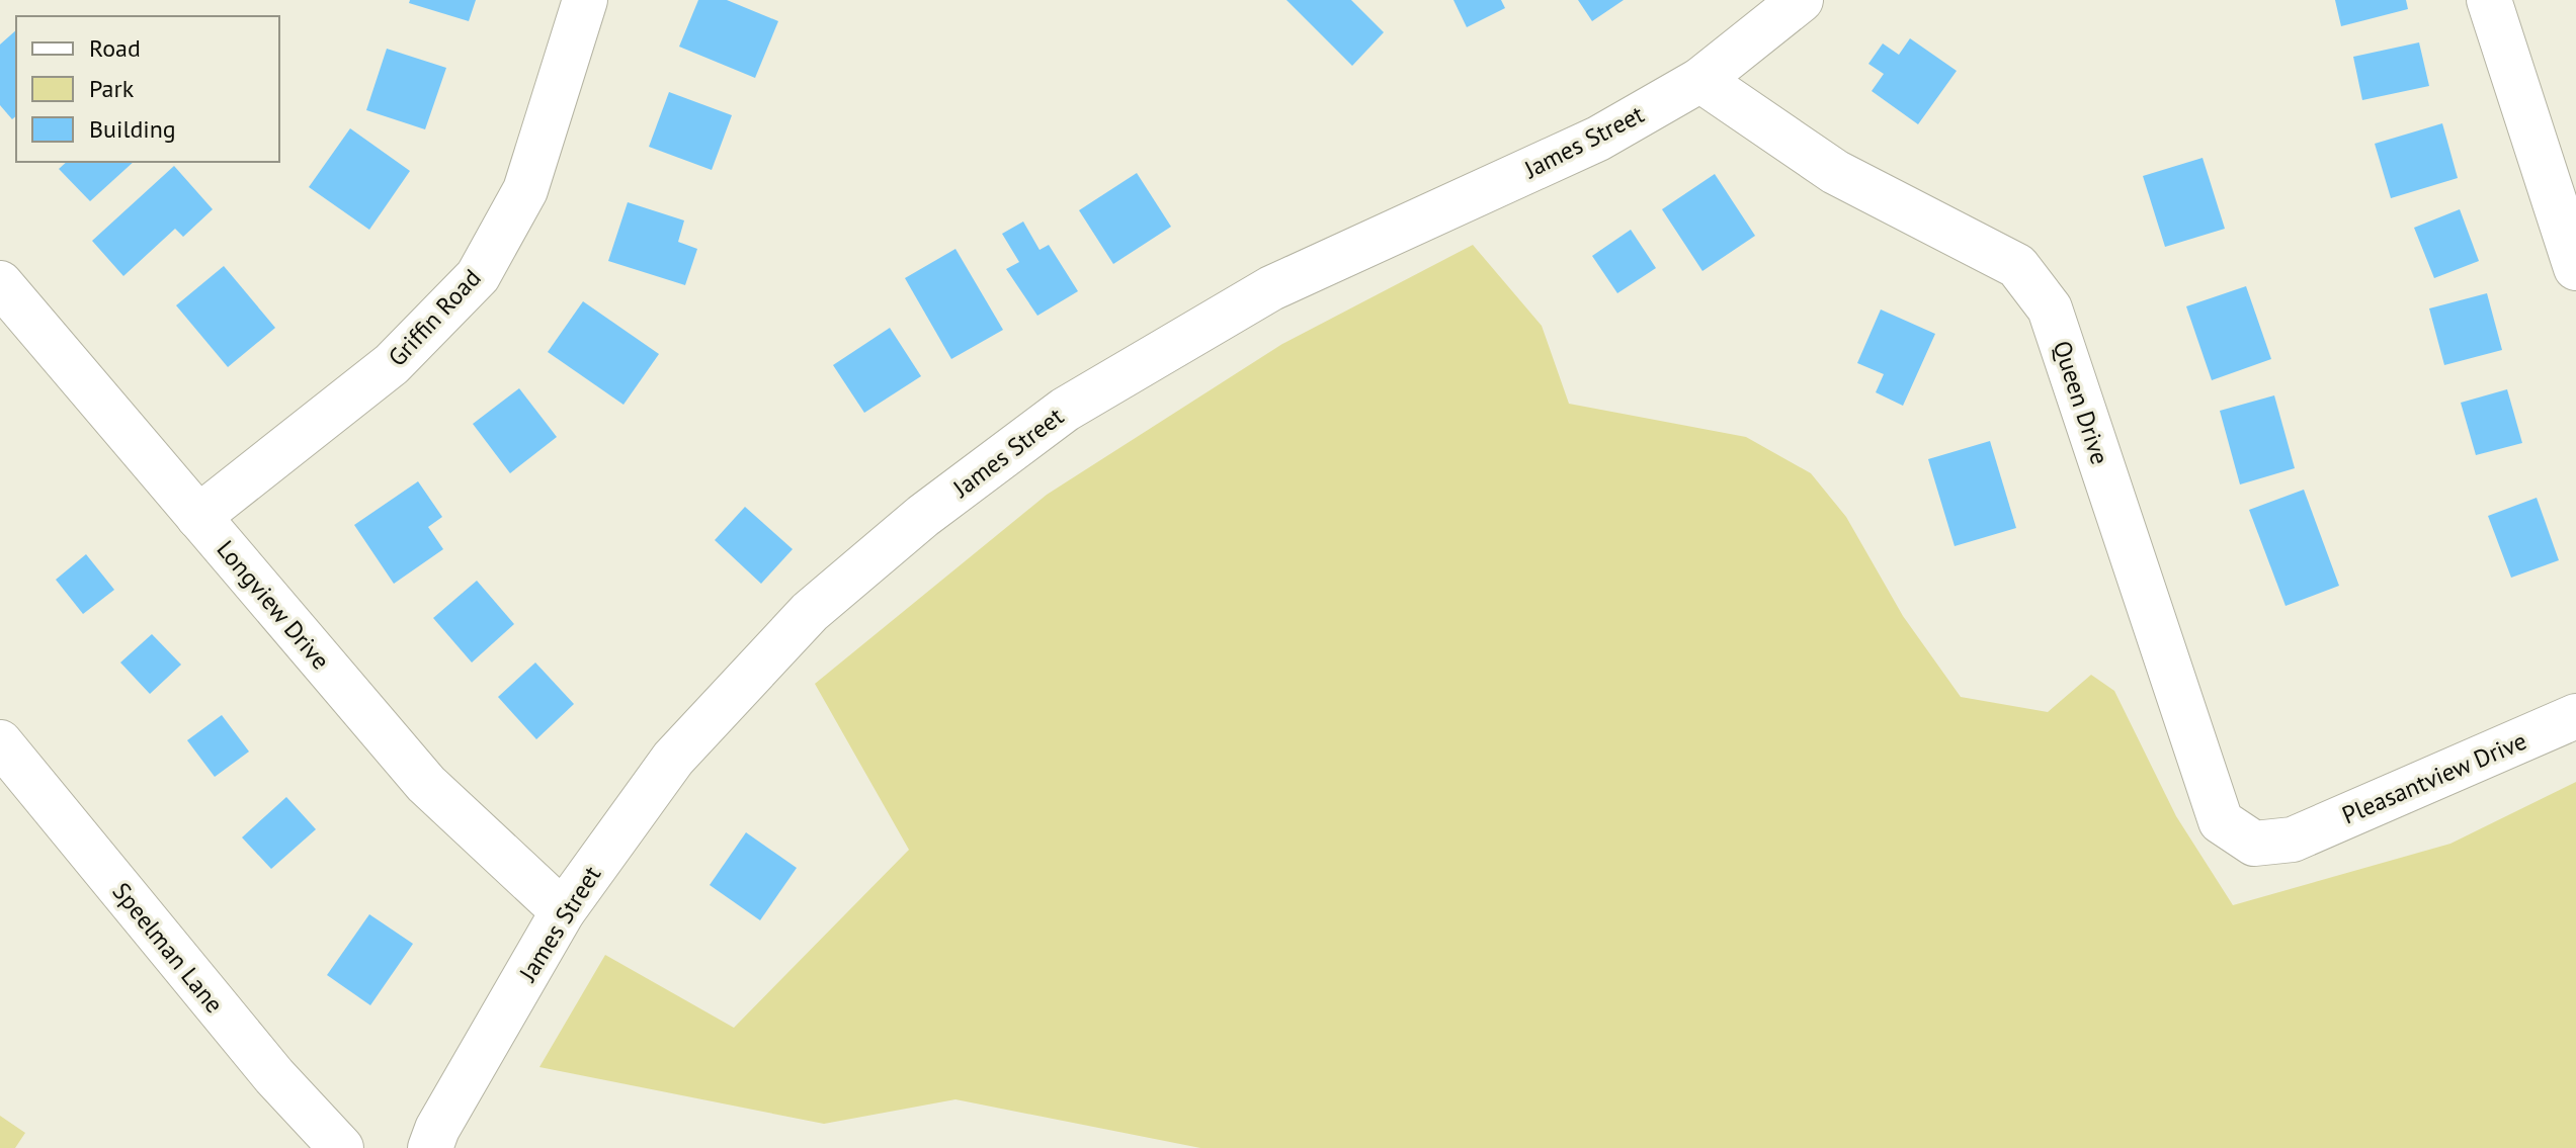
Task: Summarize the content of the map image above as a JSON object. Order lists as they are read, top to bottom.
{
  "streets": {
    "street": [
      "James Street",
      "Griffin Road",
      "Queen Drive",
      "Longview Drive",
      "Pleasantview Drive",
      "Speelman Lane"
    ]
  },
  "crossings": [
    ["James Street", "Queen Drive"],
    ["James Street", "Longview Drive"],
    ["Griffin Road", "Longview Drive"],
    ["Queen Drive", "Pleasantview Drive"]
  ],
  "legend": ["Road", "Park", "Building"]
}
